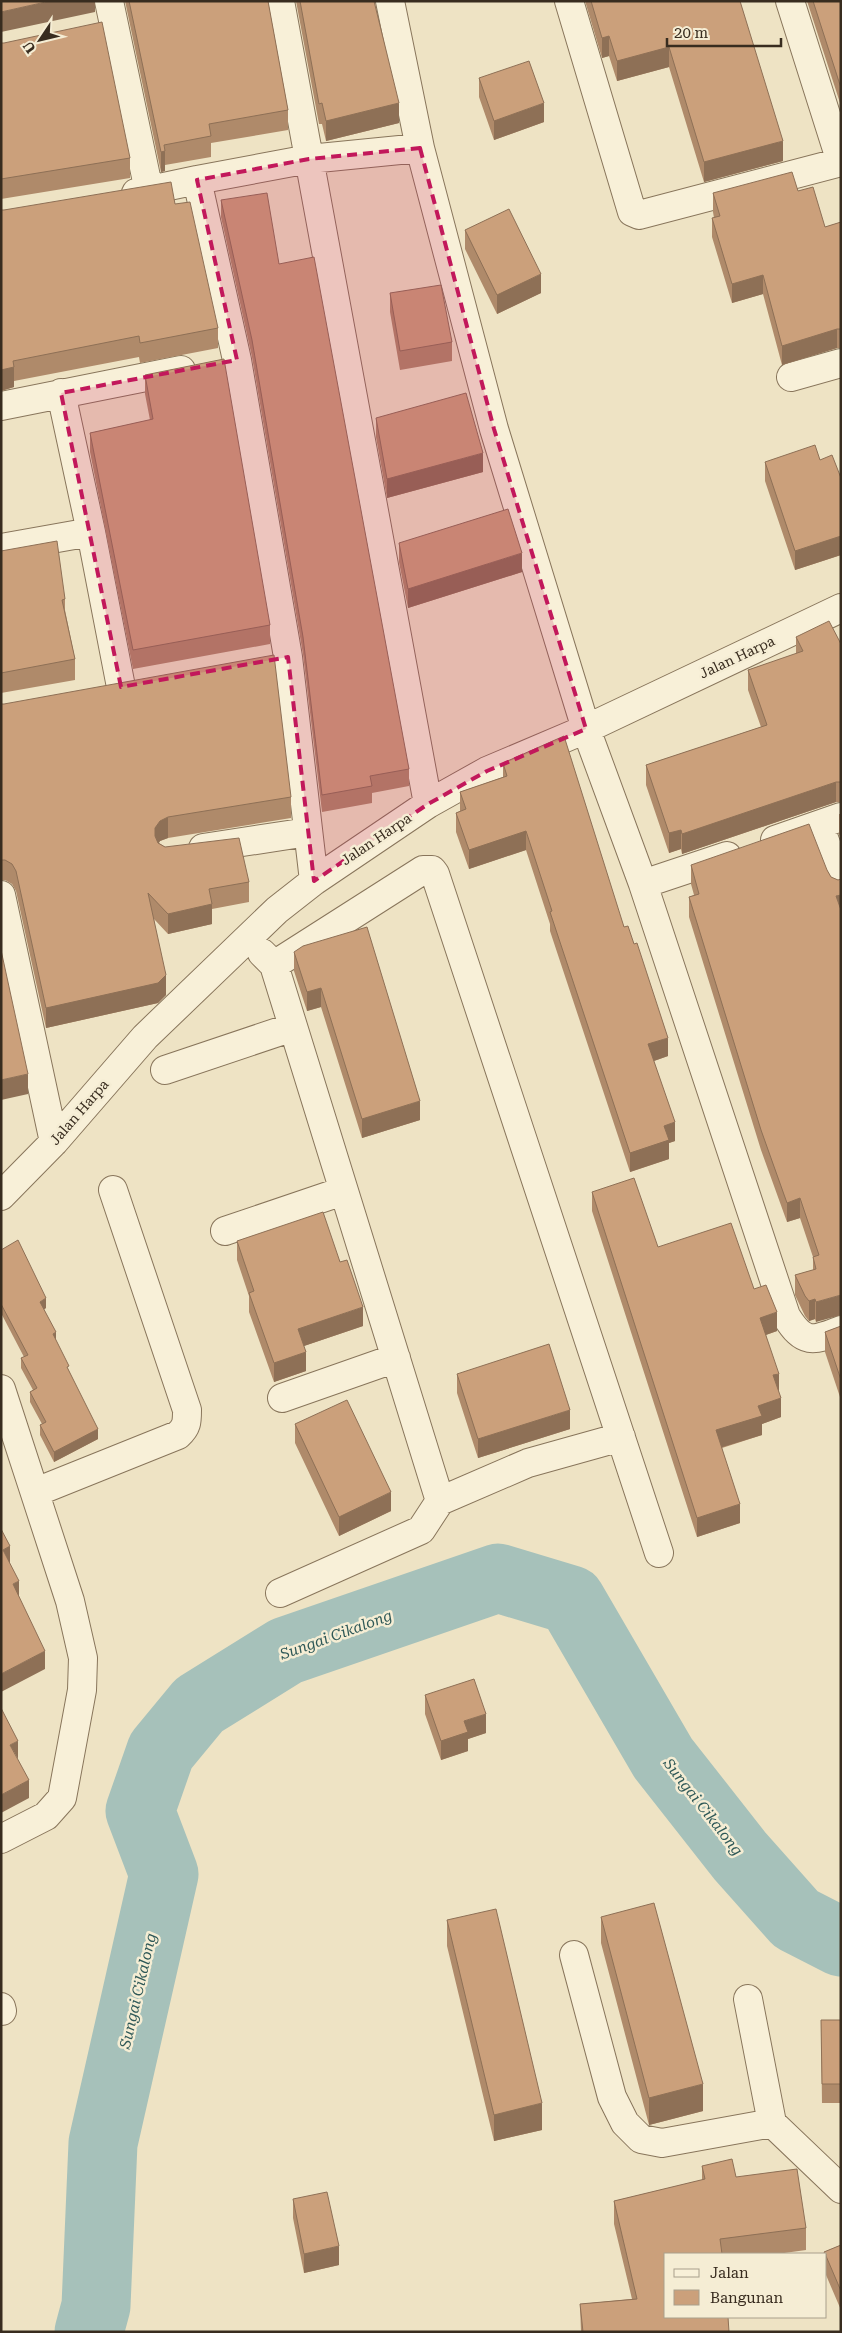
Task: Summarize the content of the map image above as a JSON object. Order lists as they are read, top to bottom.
{
  "streets": {
    "street": ["Jalan Harpa"]
  },
  "water": ["Sungai Cikalong"],
  "legend": ["Jalan", "Bangunan"],
  "scale_bar": "20 m",
  "north": "bottom left"
}
